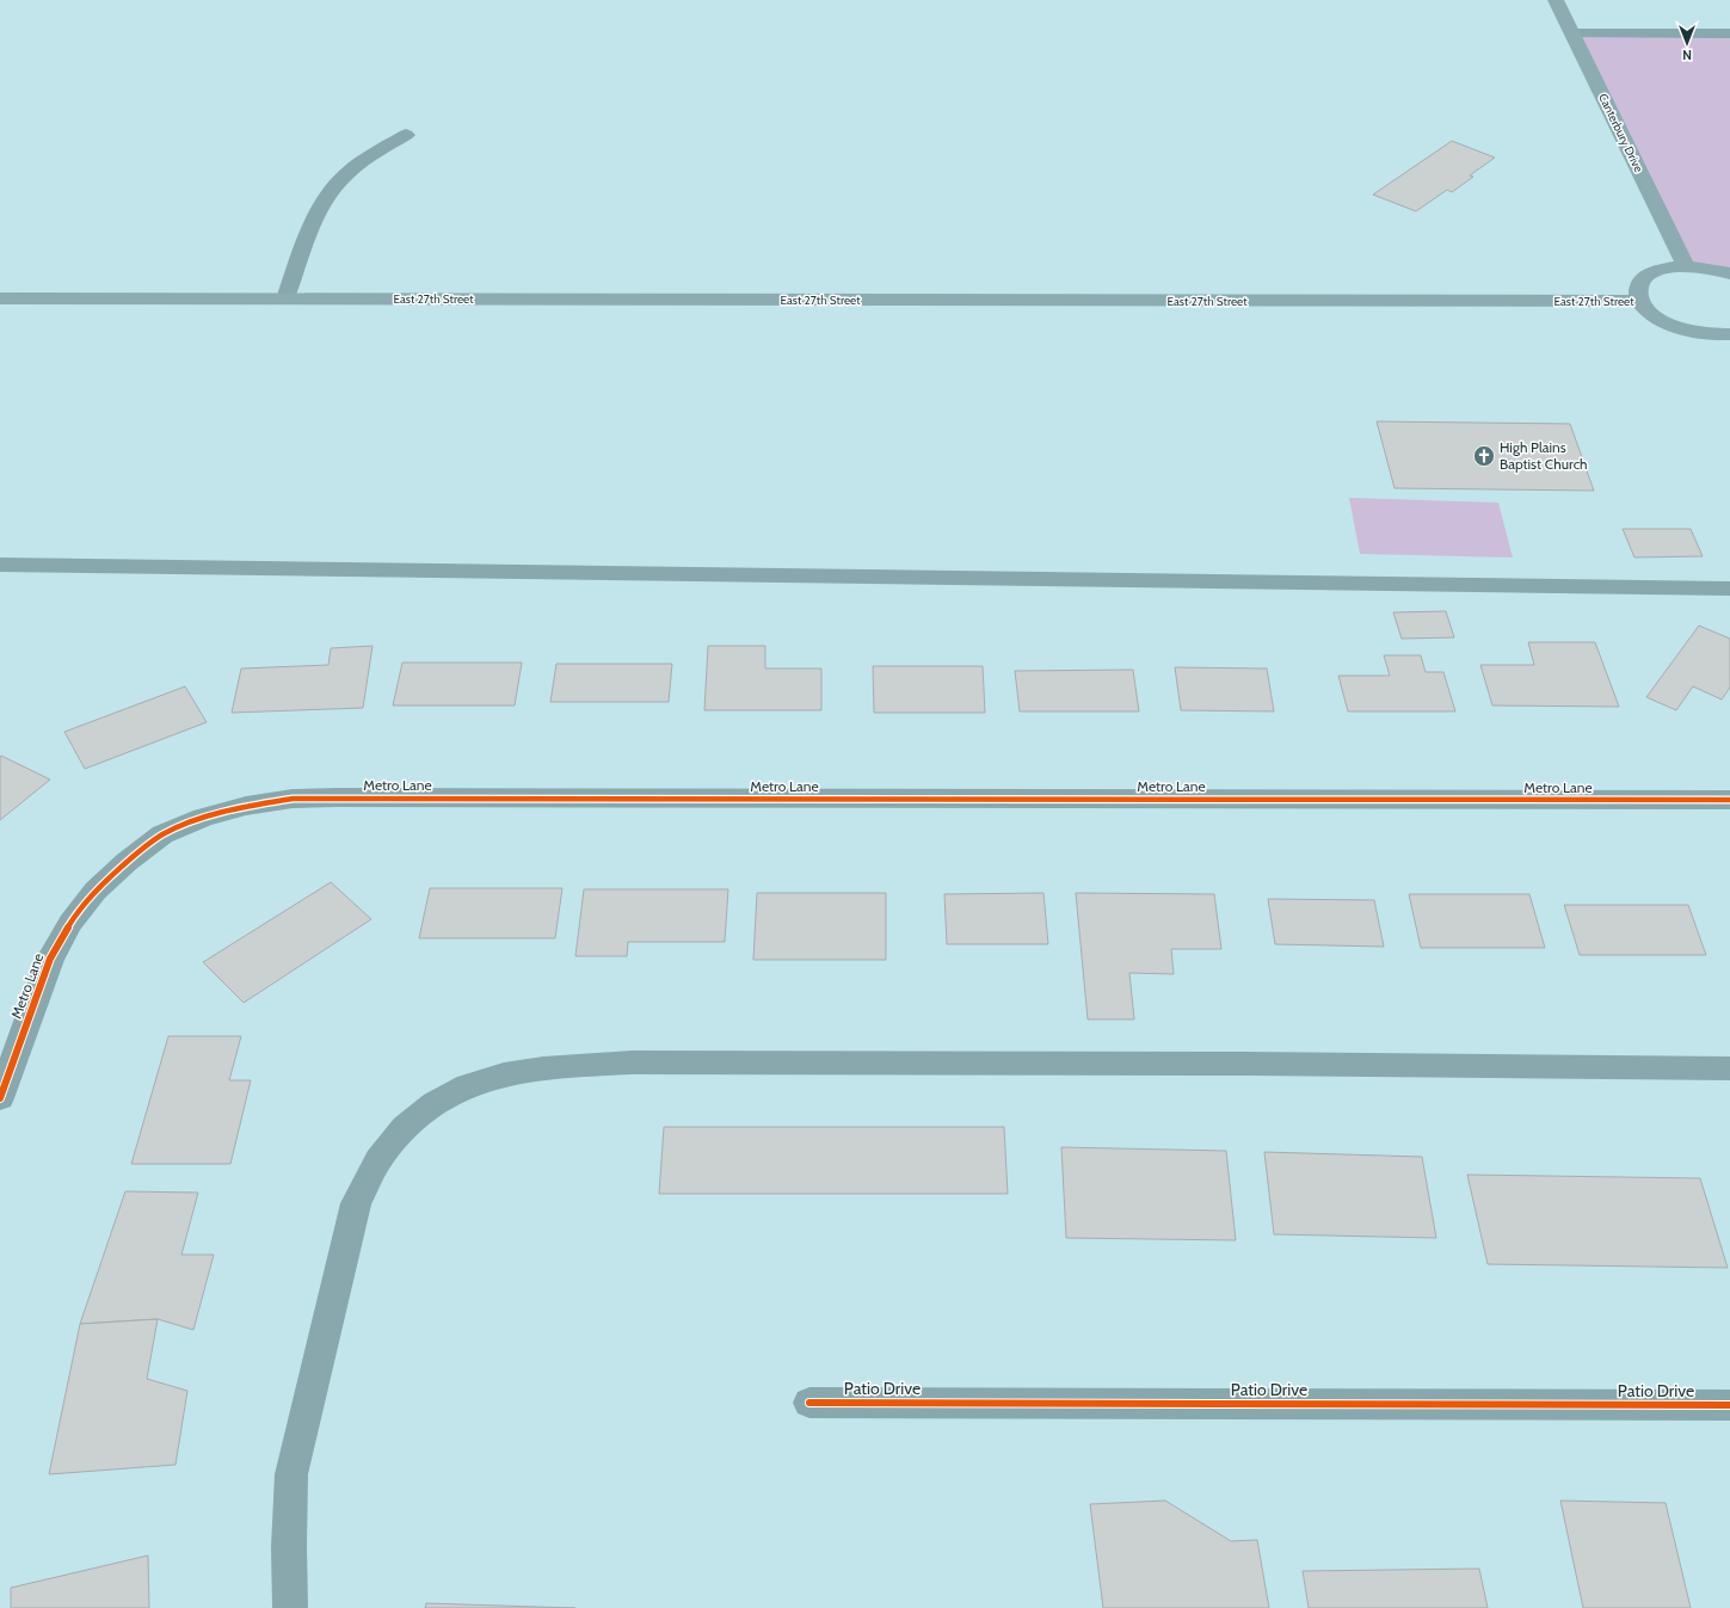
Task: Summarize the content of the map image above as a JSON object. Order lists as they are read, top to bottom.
{
  "streets": {
    "main road": ["Canterbury Drive", "East 27th Street"],
    "street": ["Metro Lane", "Patio Drive"]
  },
  "places": {
    "church": ["High Plains Baptist Church"]
  },
  "north": "bottom"
}
